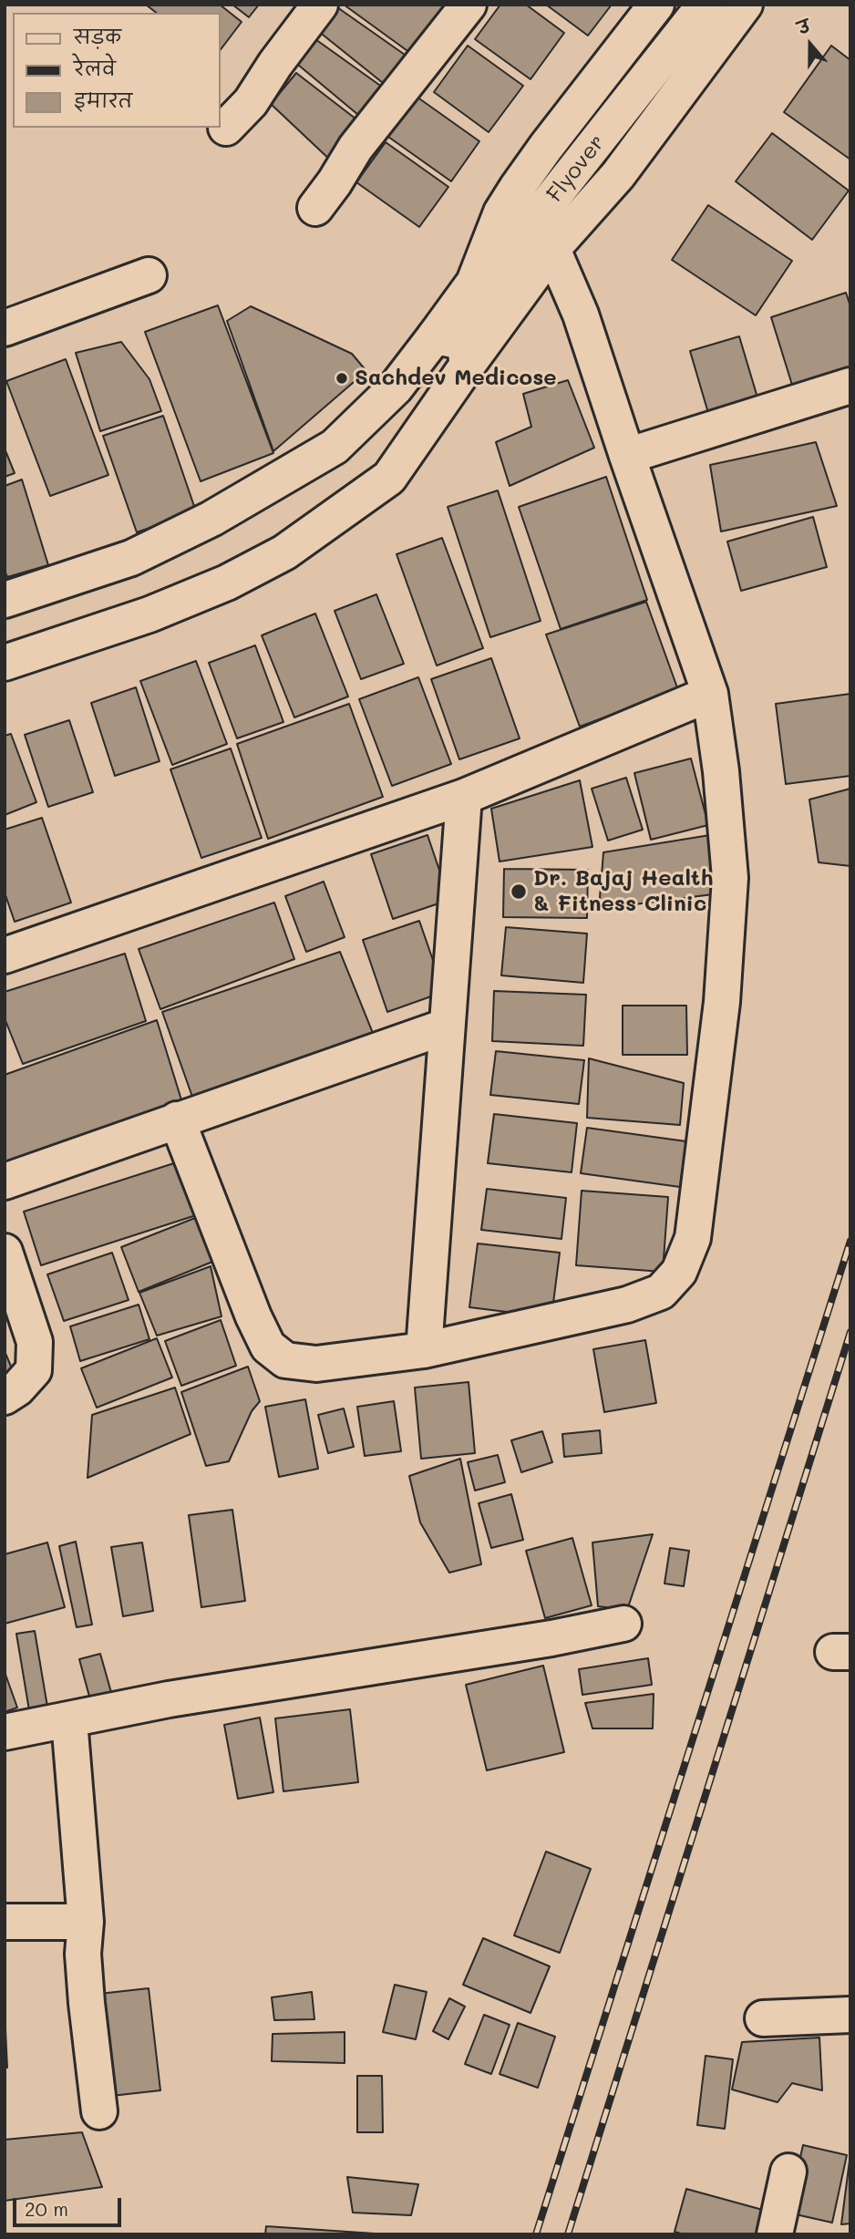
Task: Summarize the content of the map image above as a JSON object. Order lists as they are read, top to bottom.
{
  "streets": {
    "street": ["Flyover"]
  },
  "places": ["Sachdev Medicose", "Dr. Bajaj Health & Fitness Clinic"],
  "legend": ["सड़क", "रेलवे", "इमारत"],
  "scale_bar": "20 m",
  "north": "top"
}
